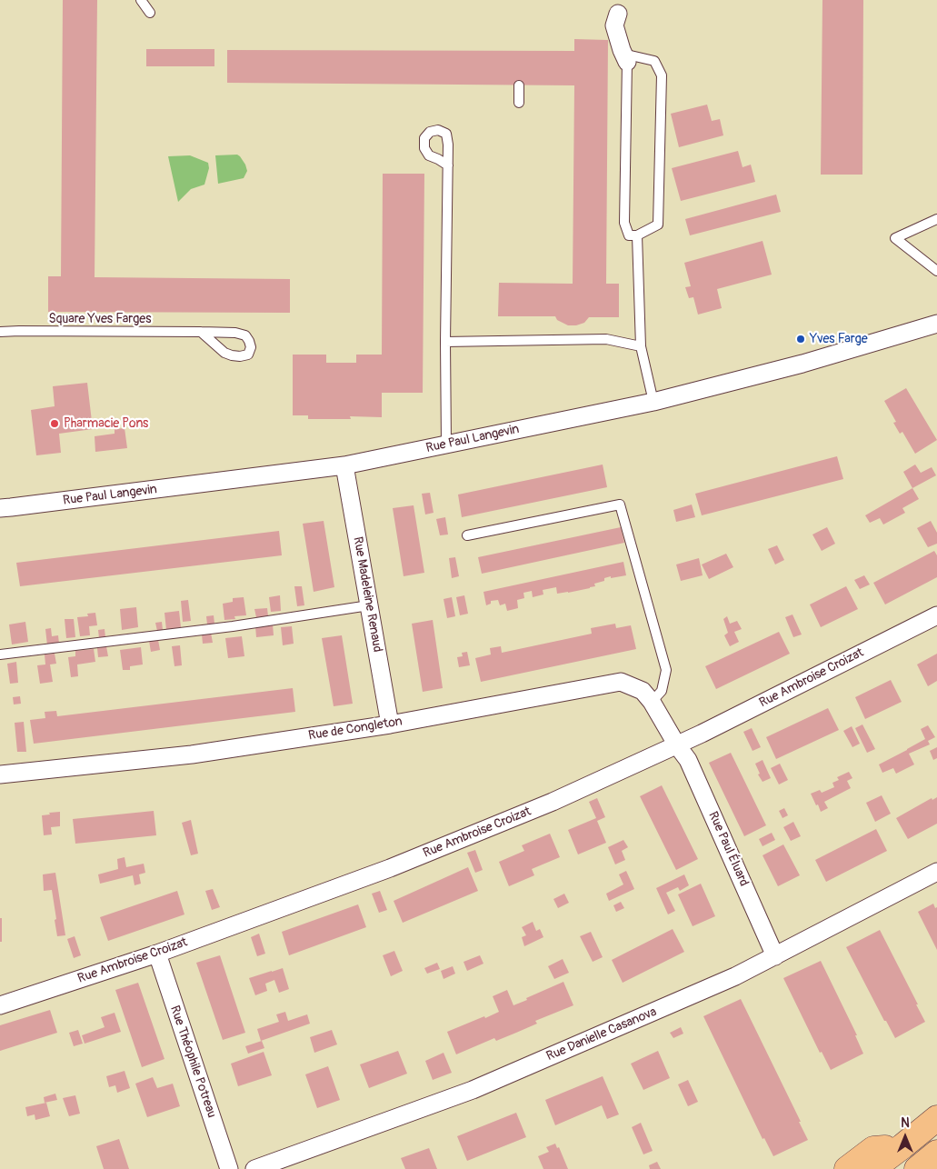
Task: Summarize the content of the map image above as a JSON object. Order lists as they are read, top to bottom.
{
  "streets": {
    "street": [
      "Rue Paul Langevin",
      "Rue Madeleine Renaud",
      "Rue Ambroise Croizat",
      "Rue de Congleton",
      "Rue Paul Éluard",
      "Rue Danielle Casanova",
      "Rue Théophile Potreau"
    ],
    "lane": ["Square Yves Farges"]
  },
  "crossings": [
    ["Rue Paul Langevin", "Rue Madeleine Renaud"],
    ["Rue Madeleine Renaud", "Rue de Congleton"],
    ["Rue Ambroise Croizat", "Rue de Congleton"],
    ["Rue Ambroise Croizat", "Rue Paul Éluard"],
    ["Rue Ambroise Croizat", "Rue Théophile Potreau"],
    ["Rue de Congleton", "Rue Paul Éluard"],
    ["Rue Paul Éluard", "Rue Danielle Casanova"]
  ],
  "places": ["Yves Farge", "Pharmacie Pons"],
  "north": "top"
}
